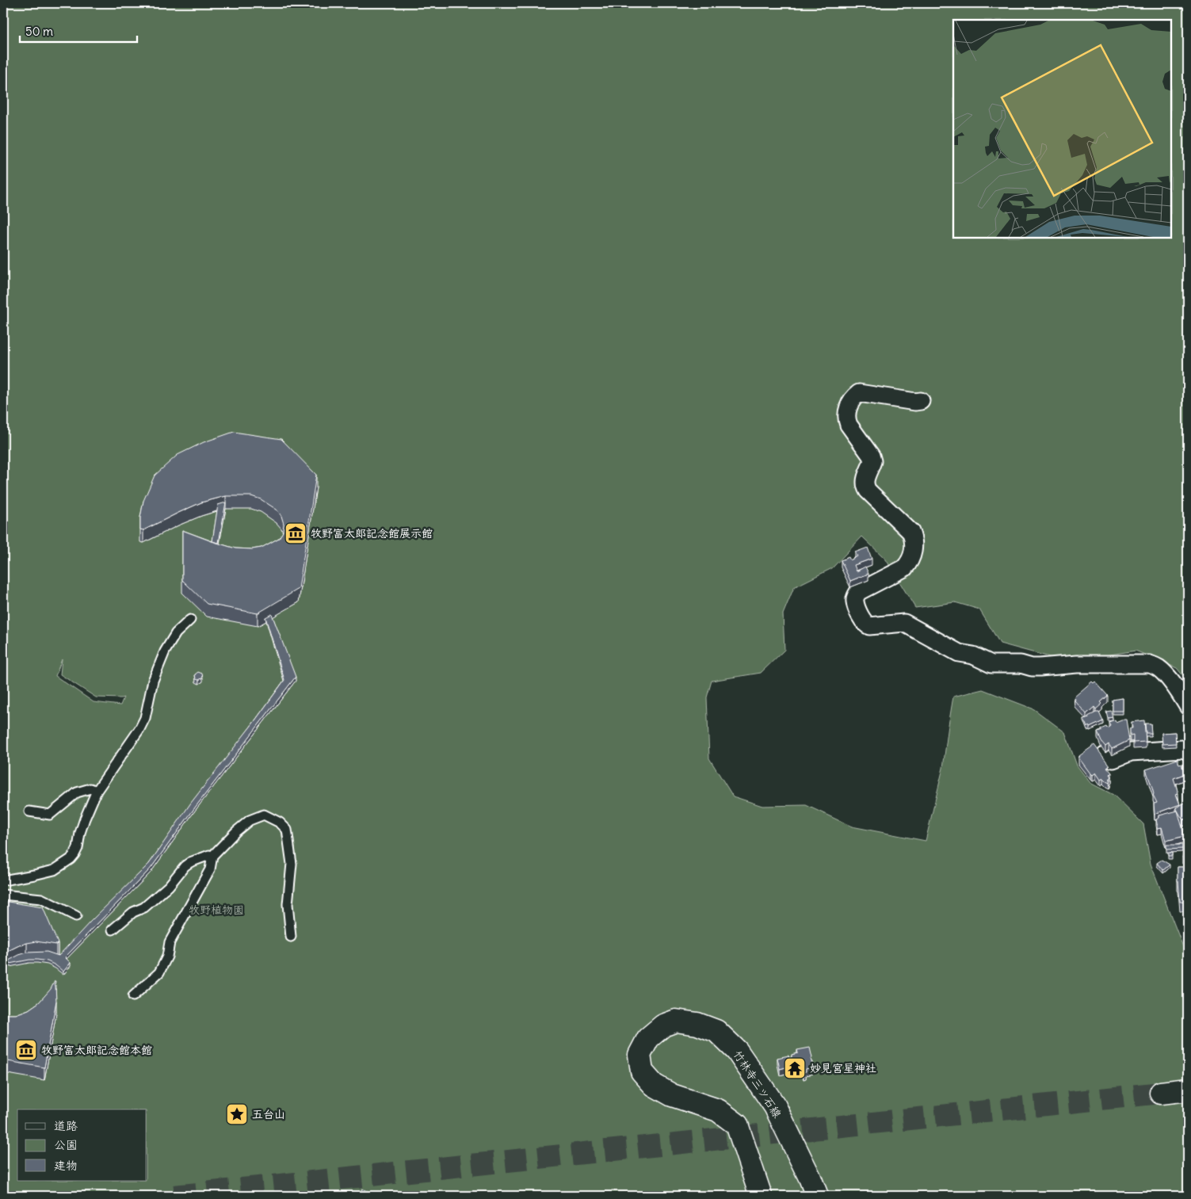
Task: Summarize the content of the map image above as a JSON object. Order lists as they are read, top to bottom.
{
  "streets": {
    "main road": ["竹林寺三ツ石線"]
  },
  "parks": ["牧野植物園"],
  "places": {
    "museum": ["牧野富太郎記念館展示館", "牧野富太郎記念館本館"],
    "temple": ["妙見宮星神社"],
    "place": ["五台山"]
  },
  "legend": ["道路", "公園", "建物"],
  "scale_bar": "50 m"
}
